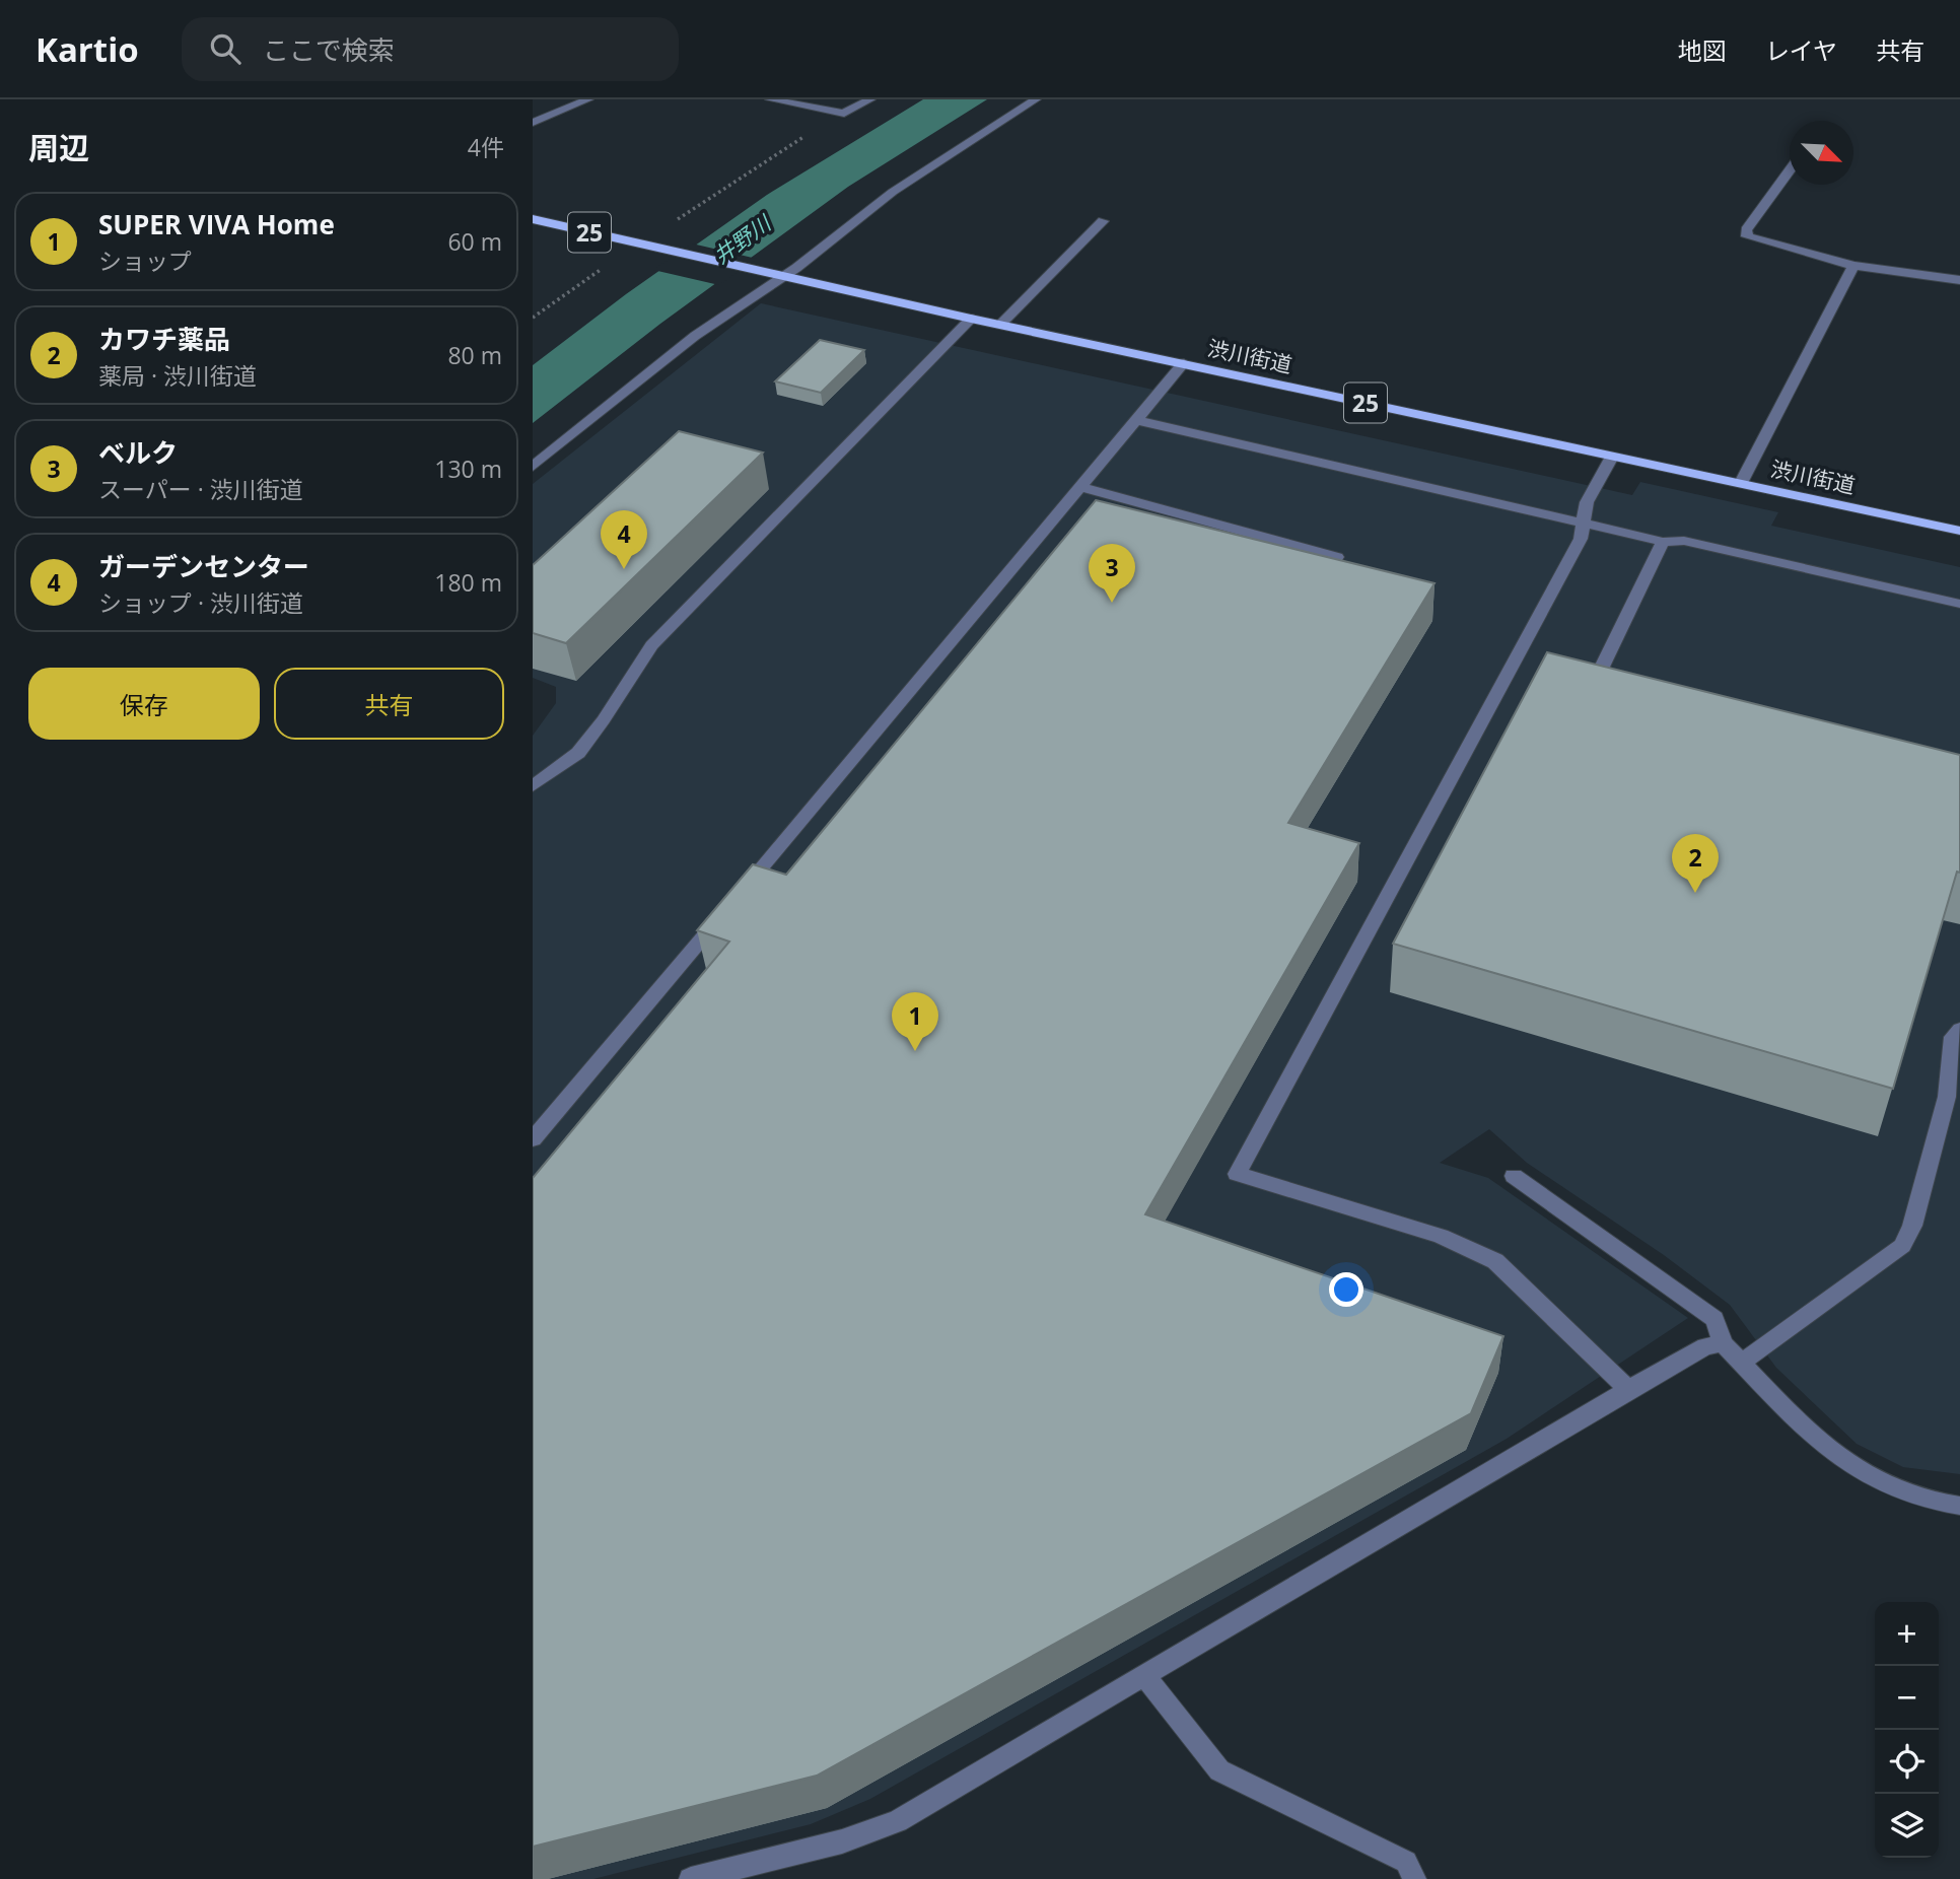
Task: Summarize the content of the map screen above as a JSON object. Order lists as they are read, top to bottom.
{
  "streets": {
    "main road": ["25", "渋川街道"]
  },
  "water": ["井野川"],
  "north": "bottom right",
  "page": {
    "header": "Kartio",
    "search": "ここで検索",
    "nav": ["地図", "レイヤ", "共有"],
    "heading": ["周辺", "4件"],
    "list": [
      {
        "mark": "1",
        "name": "SUPER VIVA Home",
        "note": "ショップ",
        "value": "60 m"
      },
      {
        "mark": "2",
        "name": "カワチ薬品",
        "note": "薬局 · 渋川街道",
        "value": "80 m"
      },
      {
        "mark": "3",
        "name": "ベルク",
        "note": "スーパー · 渋川街道",
        "value": "130 m"
      },
      {
        "mark": "4",
        "name": "ガーデンセンター",
        "note": "ショップ · 渋川街道",
        "value": "180 m"
      }
    ],
    "pins": [
      "4",
      "3",
      "2",
      "1"
    ],
    "buttons": ["保存", "共有"],
    "map_buttons": ["+", "−"]
  }
}
